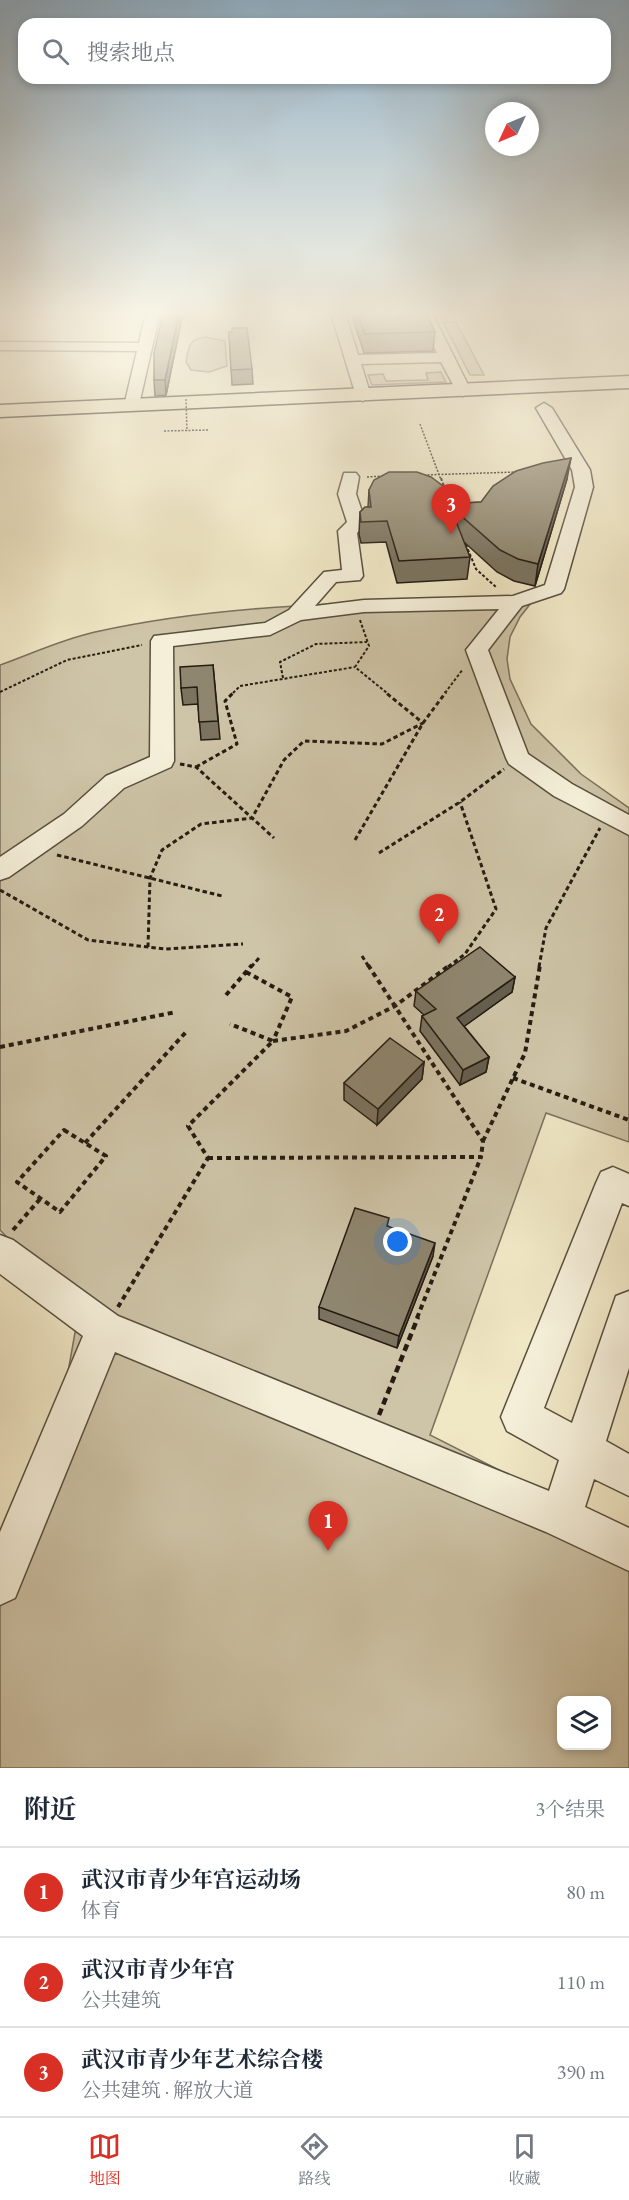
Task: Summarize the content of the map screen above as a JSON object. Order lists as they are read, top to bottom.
{
  "north": "bottom left",
  "page": {
    "search": "搜索地点",
    "pins": ["3", "2", "1"],
    "heading": ["附近", "3个结果"],
    "list": [
      {
        "mark": "1",
        "name": "武汉市青少年宫运动场",
        "note": "体育",
        "value": "80 m"
      },
      {
        "mark": "2",
        "name": "武汉市青少年宫",
        "note": "公共建筑",
        "value": "110 m"
      },
      {
        "mark": "3",
        "name": "武汉市青少年艺术综合楼",
        "note": "公共建筑 · 解放大道",
        "value": "390 m"
      }
    ],
    "nav": ["地图", "路线", "收藏"]
  }
}
